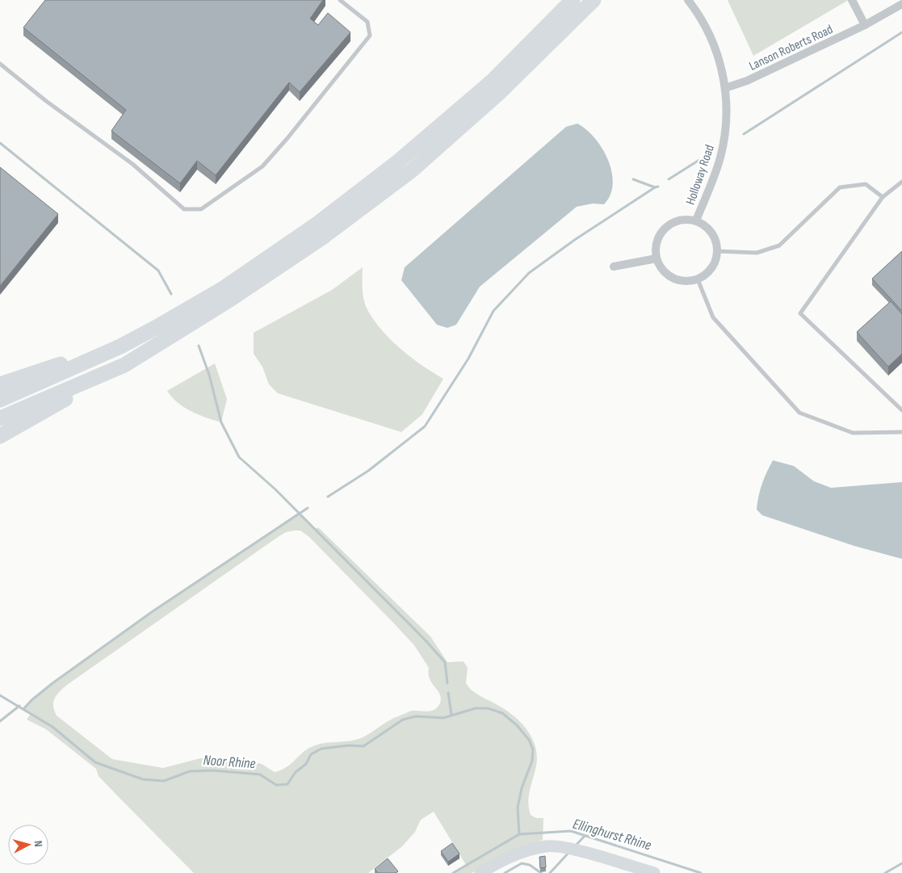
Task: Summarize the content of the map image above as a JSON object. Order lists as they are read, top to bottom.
{
  "streets": {
    "street": ["Lanson Roberts Road", "Holloway Road"]
  },
  "crossings": [
    ["Lanson Roberts Road", "Holloway Road"]
  ],
  "water": ["Noor Rhine", "Ellinghurst Rhine"],
  "north": "right"
}
